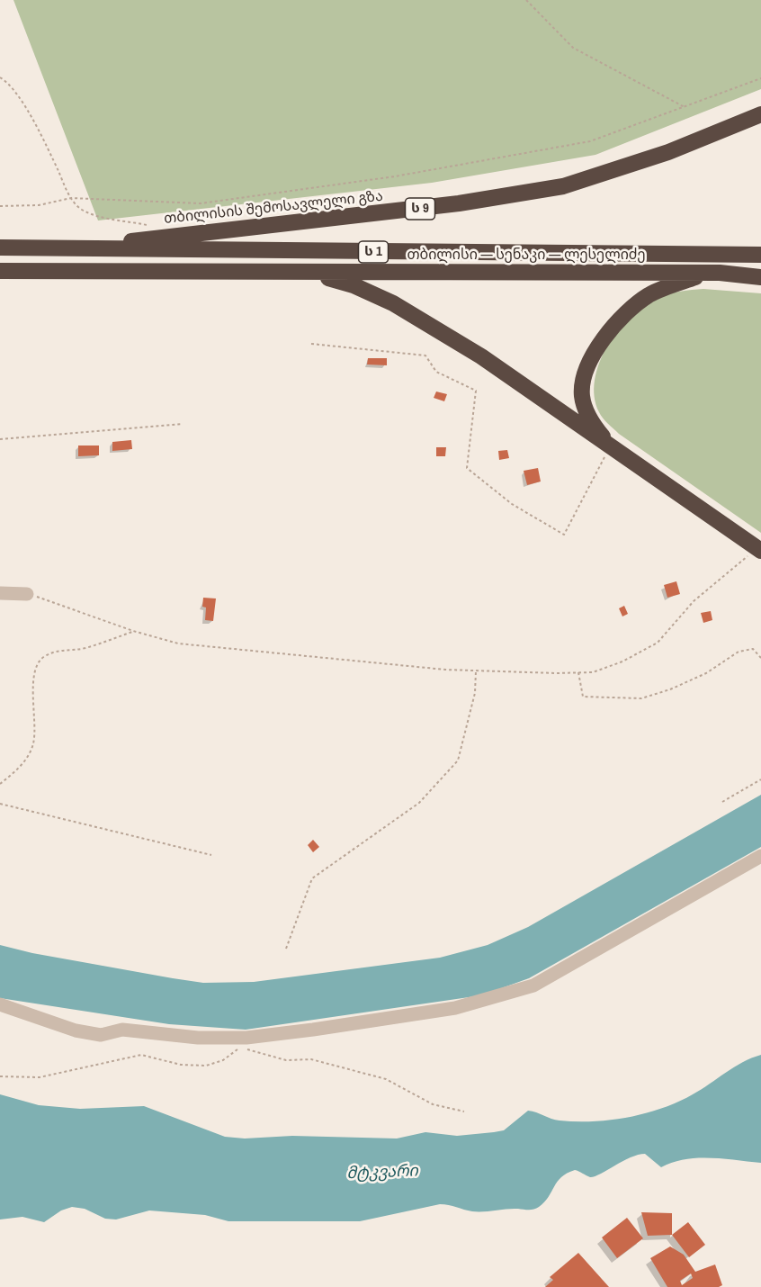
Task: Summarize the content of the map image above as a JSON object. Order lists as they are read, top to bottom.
{
  "streets": {
    "highway": [
      "თბილისის შემოსავლელი გზა",
      "ს 9",
      "ს 1",
      "თბილისი — სენაკი — ლესელიძე"
    ]
  },
  "crossings": [
    ["თბილისის შემოსავლელი გზა", "თბილისი — სენაკი — ლესელიძე"]
  ],
  "water": ["მტკვარი"]
}
